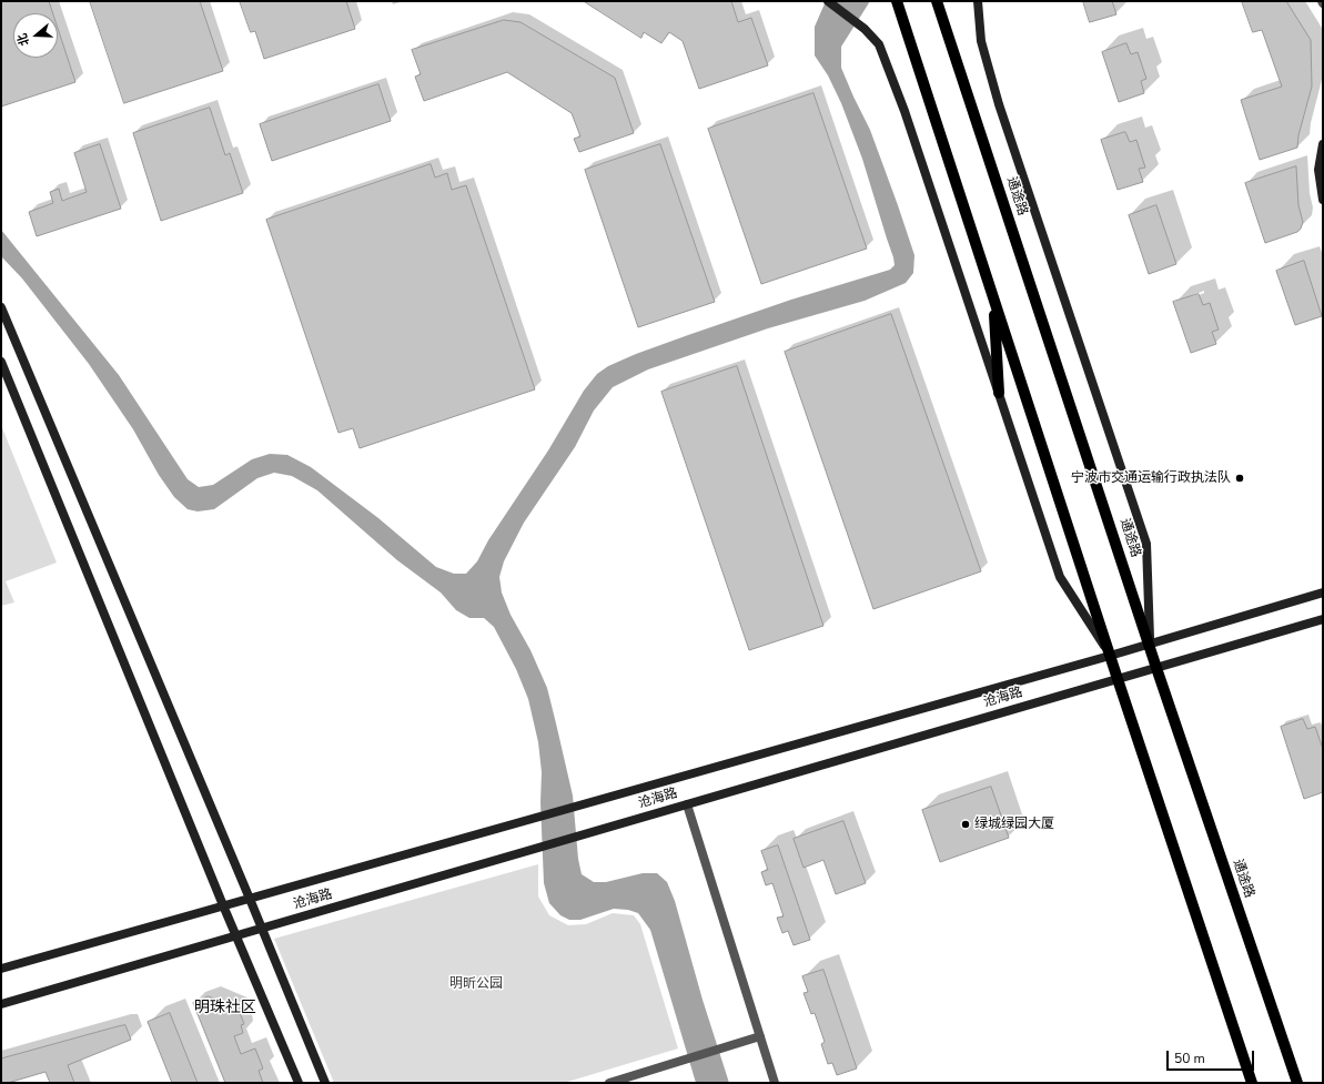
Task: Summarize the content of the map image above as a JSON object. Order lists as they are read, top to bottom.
{
  "streets": {
    "main road": ["通途路", "沧海路"]
  },
  "crossings": [
    ["通途路", "沧海路"]
  ],
  "districts": ["明珠社区"],
  "parks": ["明昕公园"],
  "places": ["宁波市交通运输行政执法队", "绿城绿园大厦"],
  "scale_bar": "50 m",
  "north": "left"
}
